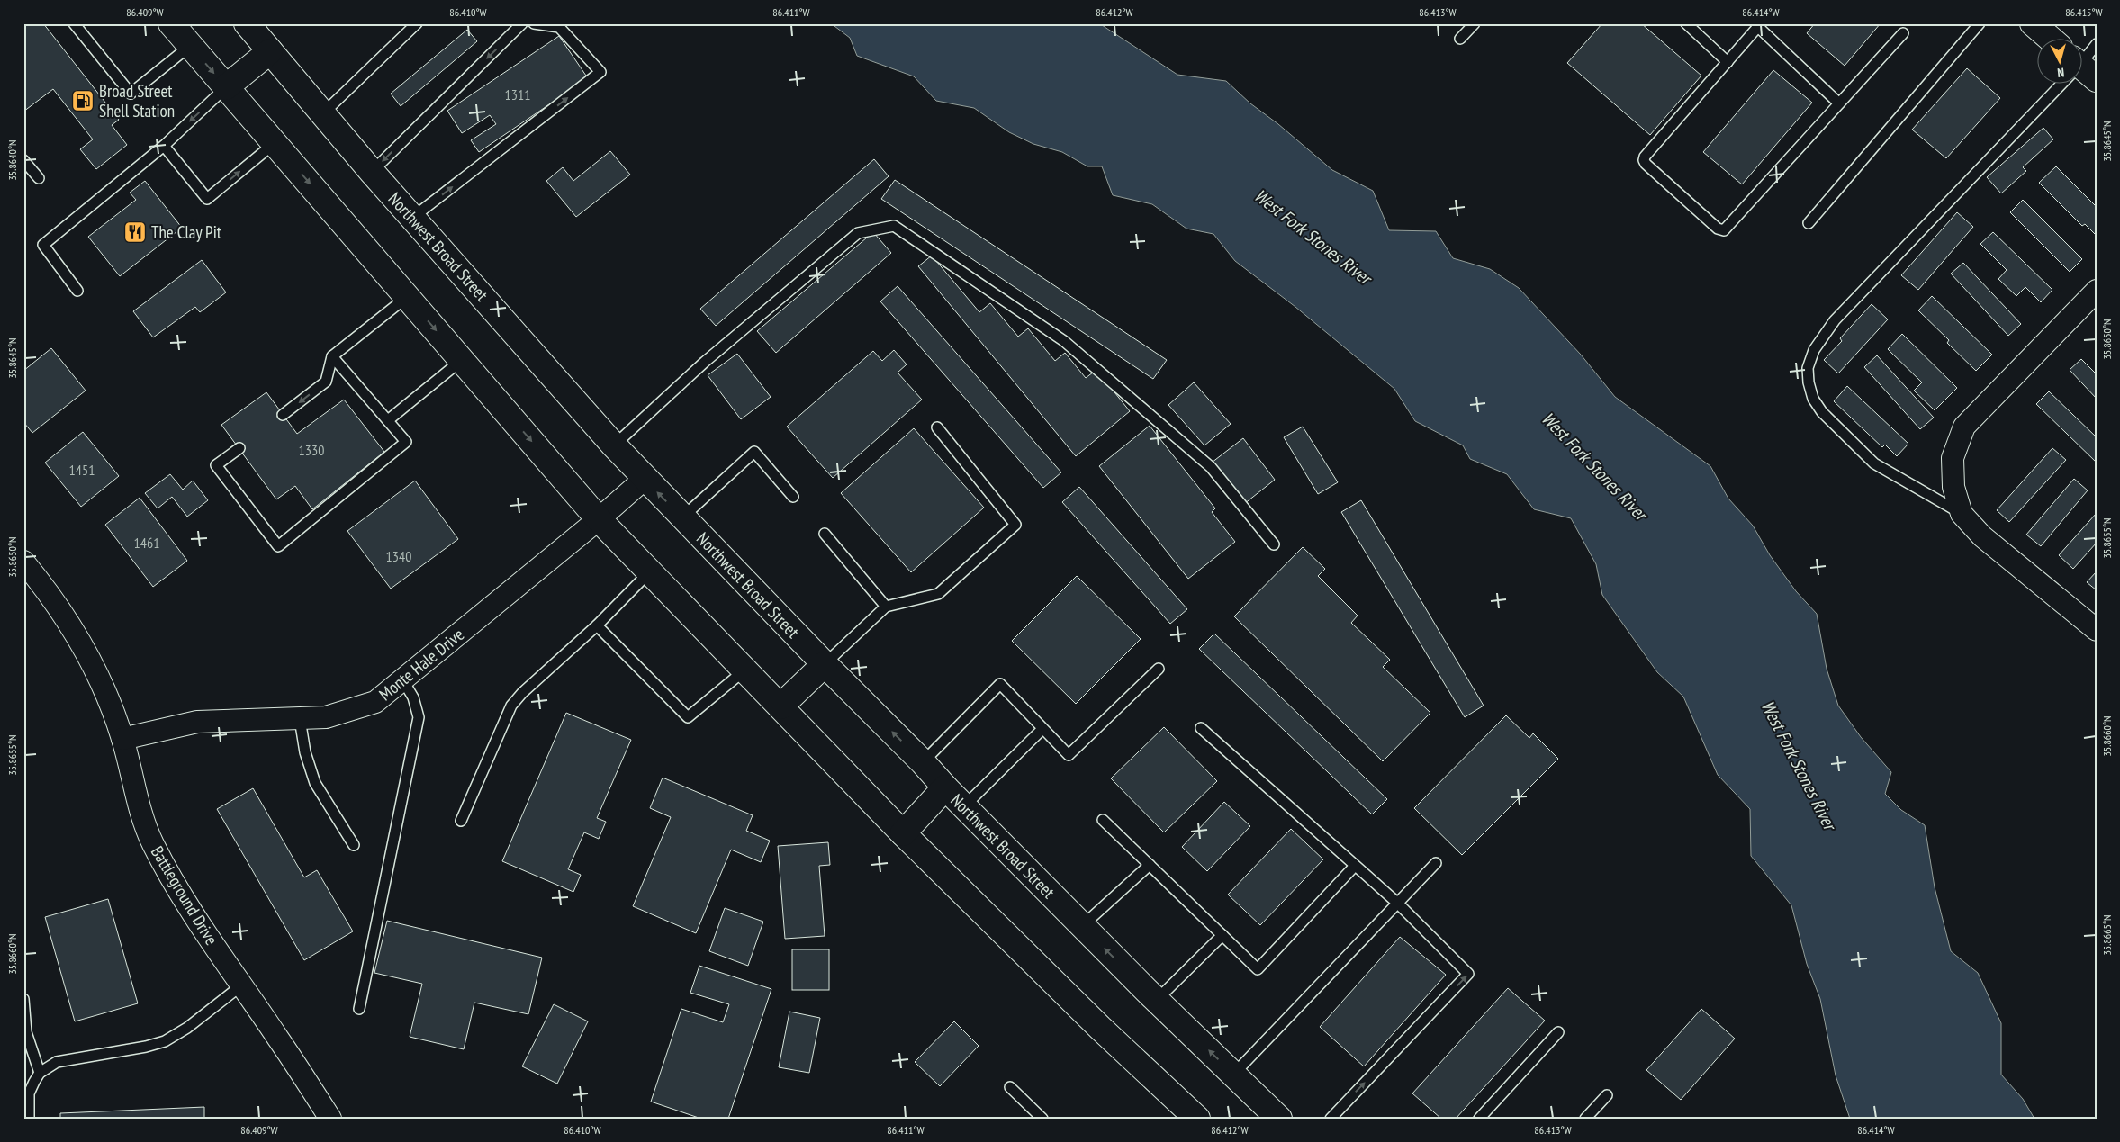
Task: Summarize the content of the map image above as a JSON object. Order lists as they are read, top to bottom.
{
  "streets": {
    "main road": ["Northwest Broad Street"],
    "street": ["Monte Hale Drive", "Battleground Drive"]
  },
  "crossings": [
    ["Northwest Broad Street", "Monte Hale Drive"],
    ["Monte Hale Drive", "Battleground Drive"]
  ],
  "water": ["West Fork Stones River"],
  "places": {
    "fuel station": ["Broad Street Shell Station"],
    "restaurant": ["The Clay Pit"]
  },
  "house_numbers": [
    "1311",
    "1330",
    "1451",
    "1461",
    "1340"
  ],
  "north": "bottom",
  "coordinates": [
    "86.409°W",
    "86.410°W",
    "86.411°W",
    "86.412°W",
    "86.413°W",
    "86.414°W",
    "86.415°W",
    "35.8645°N",
    "35.8640°N",
    "35.8650°N",
    "35.8655°N",
    "35.8660°N",
    "35.8665°N"
  ]
}
